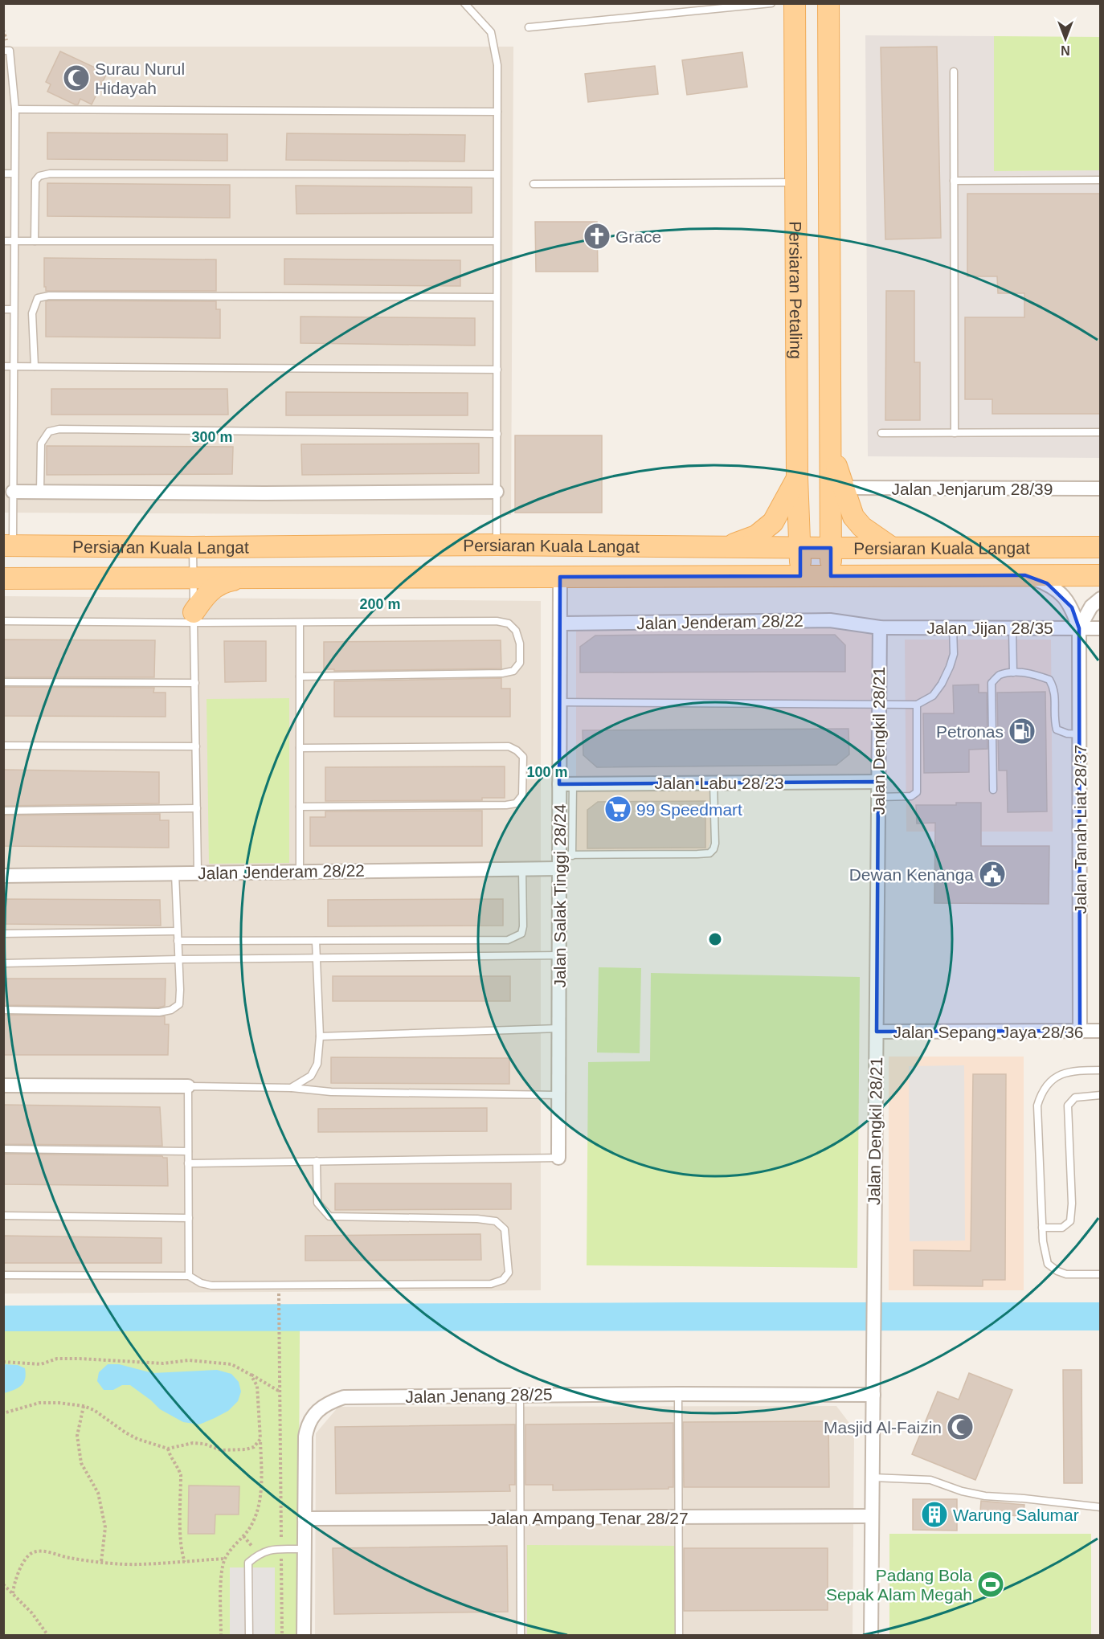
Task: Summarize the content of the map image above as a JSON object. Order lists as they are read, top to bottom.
{
  "streets": {
    "main road": ["Persiaran Petaling", "Persiaran Kuala Langat"],
    "street": [
      "Jalan Jenjarum 28/39",
      "Jalan Jenderam 28/22",
      "Jalan Jijan 28/35",
      "Jalan Dengkil 28/21",
      "Jalan Labu 28/23",
      "Jalan Tanah Liat 28/37",
      "Jalan Salak Tinggi 28/24",
      "Jalan Sepang Jaya 28/36",
      "Jalan Jenang 28/25",
      "Jalan Ampang Tenar 28/27"
    ]
  },
  "crossings": [
    ["Persiaran Petaling", "Persiaran Kuala Langat"],
    ["Persiaran Kuala Langat", "Jalan Salak Tinggi 28/24"],
    ["Jalan Jenderam 28/22", "Jalan Jijan 28/35"],
    ["Jalan Jenderam 28/22", "Jalan Dengkil 28/21"],
    ["Jalan Jenderam 28/22", "Jalan Salak Tinggi 28/24"],
    ["Jalan Jijan 28/35", "Jalan Dengkil 28/21"],
    ["Jalan Jijan 28/35", "Jalan Tanah Liat 28/37"],
    ["Jalan Dengkil 28/21", "Jalan Labu 28/23"],
    ["Jalan Dengkil 28/21", "Jalan Sepang Jaya 28/36"],
    ["Jalan Dengkil 28/21", "Jalan Jenang 28/25"],
    ["Jalan Dengkil 28/21", "Jalan Ampang Tenar 28/27"],
    ["Jalan Labu 28/23", "Jalan Salak Tinggi 28/24"],
    ["Jalan Tanah Liat 28/37", "Jalan Sepang Jaya 28/36"],
    ["Jalan Jenang 28/25", "Jalan Ampang Tenar 28/27"]
  ],
  "places": {
    "mosque": ["Surau Nurul Hidayah", "Masjid Al-Faizin"],
    "church": ["Grace"],
    "fuel station": ["Petronas"],
    "supermarket": ["99 Speedmart"],
    "public building": ["Dewan Kenanga"],
    "building": ["Warung Salumar"],
    "sports": ["Padang Bola Sepak Alam Megah"]
  },
  "north": "bottom",
  "rings": ["300 m", "200 m", "100 m"]
}
